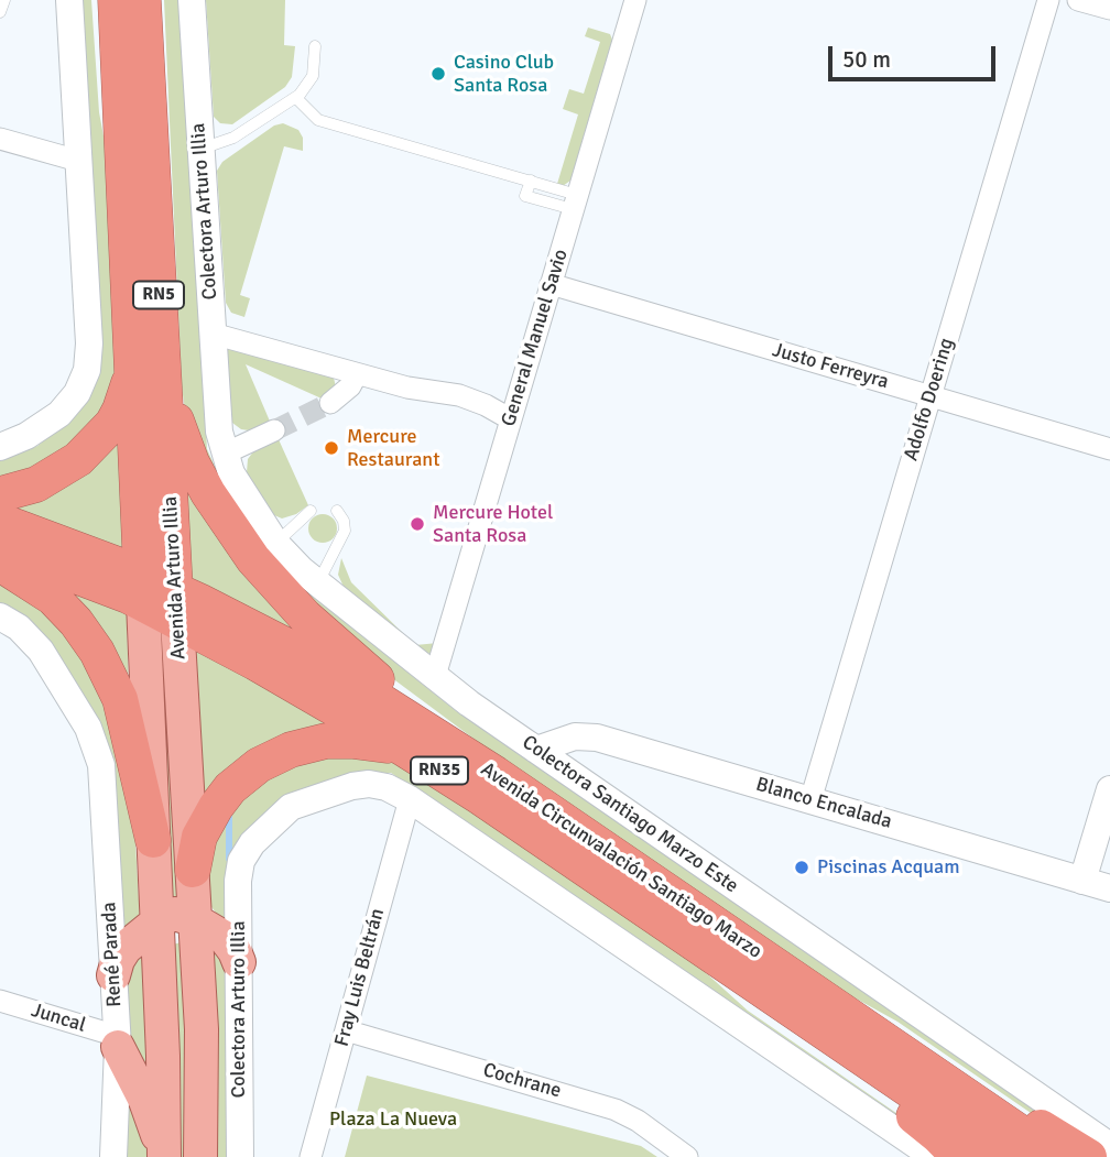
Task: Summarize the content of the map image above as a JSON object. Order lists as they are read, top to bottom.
{
  "streets": {
    "highway": [
      "RN5",
      "Avenida Arturo Illia",
      "RN35",
      "Avenida Circunvalación Santiago Marzo"
    ],
    "street": [
      "Colectora Arturo Illia",
      "General Manuel Savio",
      "Justo Ferreyra",
      "Adolfo Doering",
      "Blanco Encalada",
      "Colectora Santiago Marzo Este",
      "René Parada",
      "Fray Luis Beltrán",
      "Juncal",
      "Cochrane"
    ]
  },
  "crossings": [
    ["Colectora Arturo Illia", "Colectora Santiago Marzo Este"],
    ["Colectora Arturo Illia", "Fray Luis Beltrán"],
    ["General Manuel Savio", "Justo Ferreyra"],
    ["General Manuel Savio", "Colectora Santiago Marzo Este"],
    ["Justo Ferreyra", "Adolfo Doering"],
    ["Adolfo Doering", "Blanco Encalada"],
    ["Avenida Arturo Illia", "Avenida Circunvalación Santiago Marzo"],
    ["Blanco Encalada", "Colectora Santiago Marzo Este"],
    ["René Parada", "Juncal"],
    ["Fray Luis Beltrán", "Cochrane"]
  ],
  "parks": ["Plaza La Nueva"],
  "places": [
    "Casino Club Santa Rosa",
    "Mercure Restaurant",
    "Mercure Hotel Santa Rosa",
    "Piscinas Acquam"
  ],
  "scale_bar": "50 m"
}
